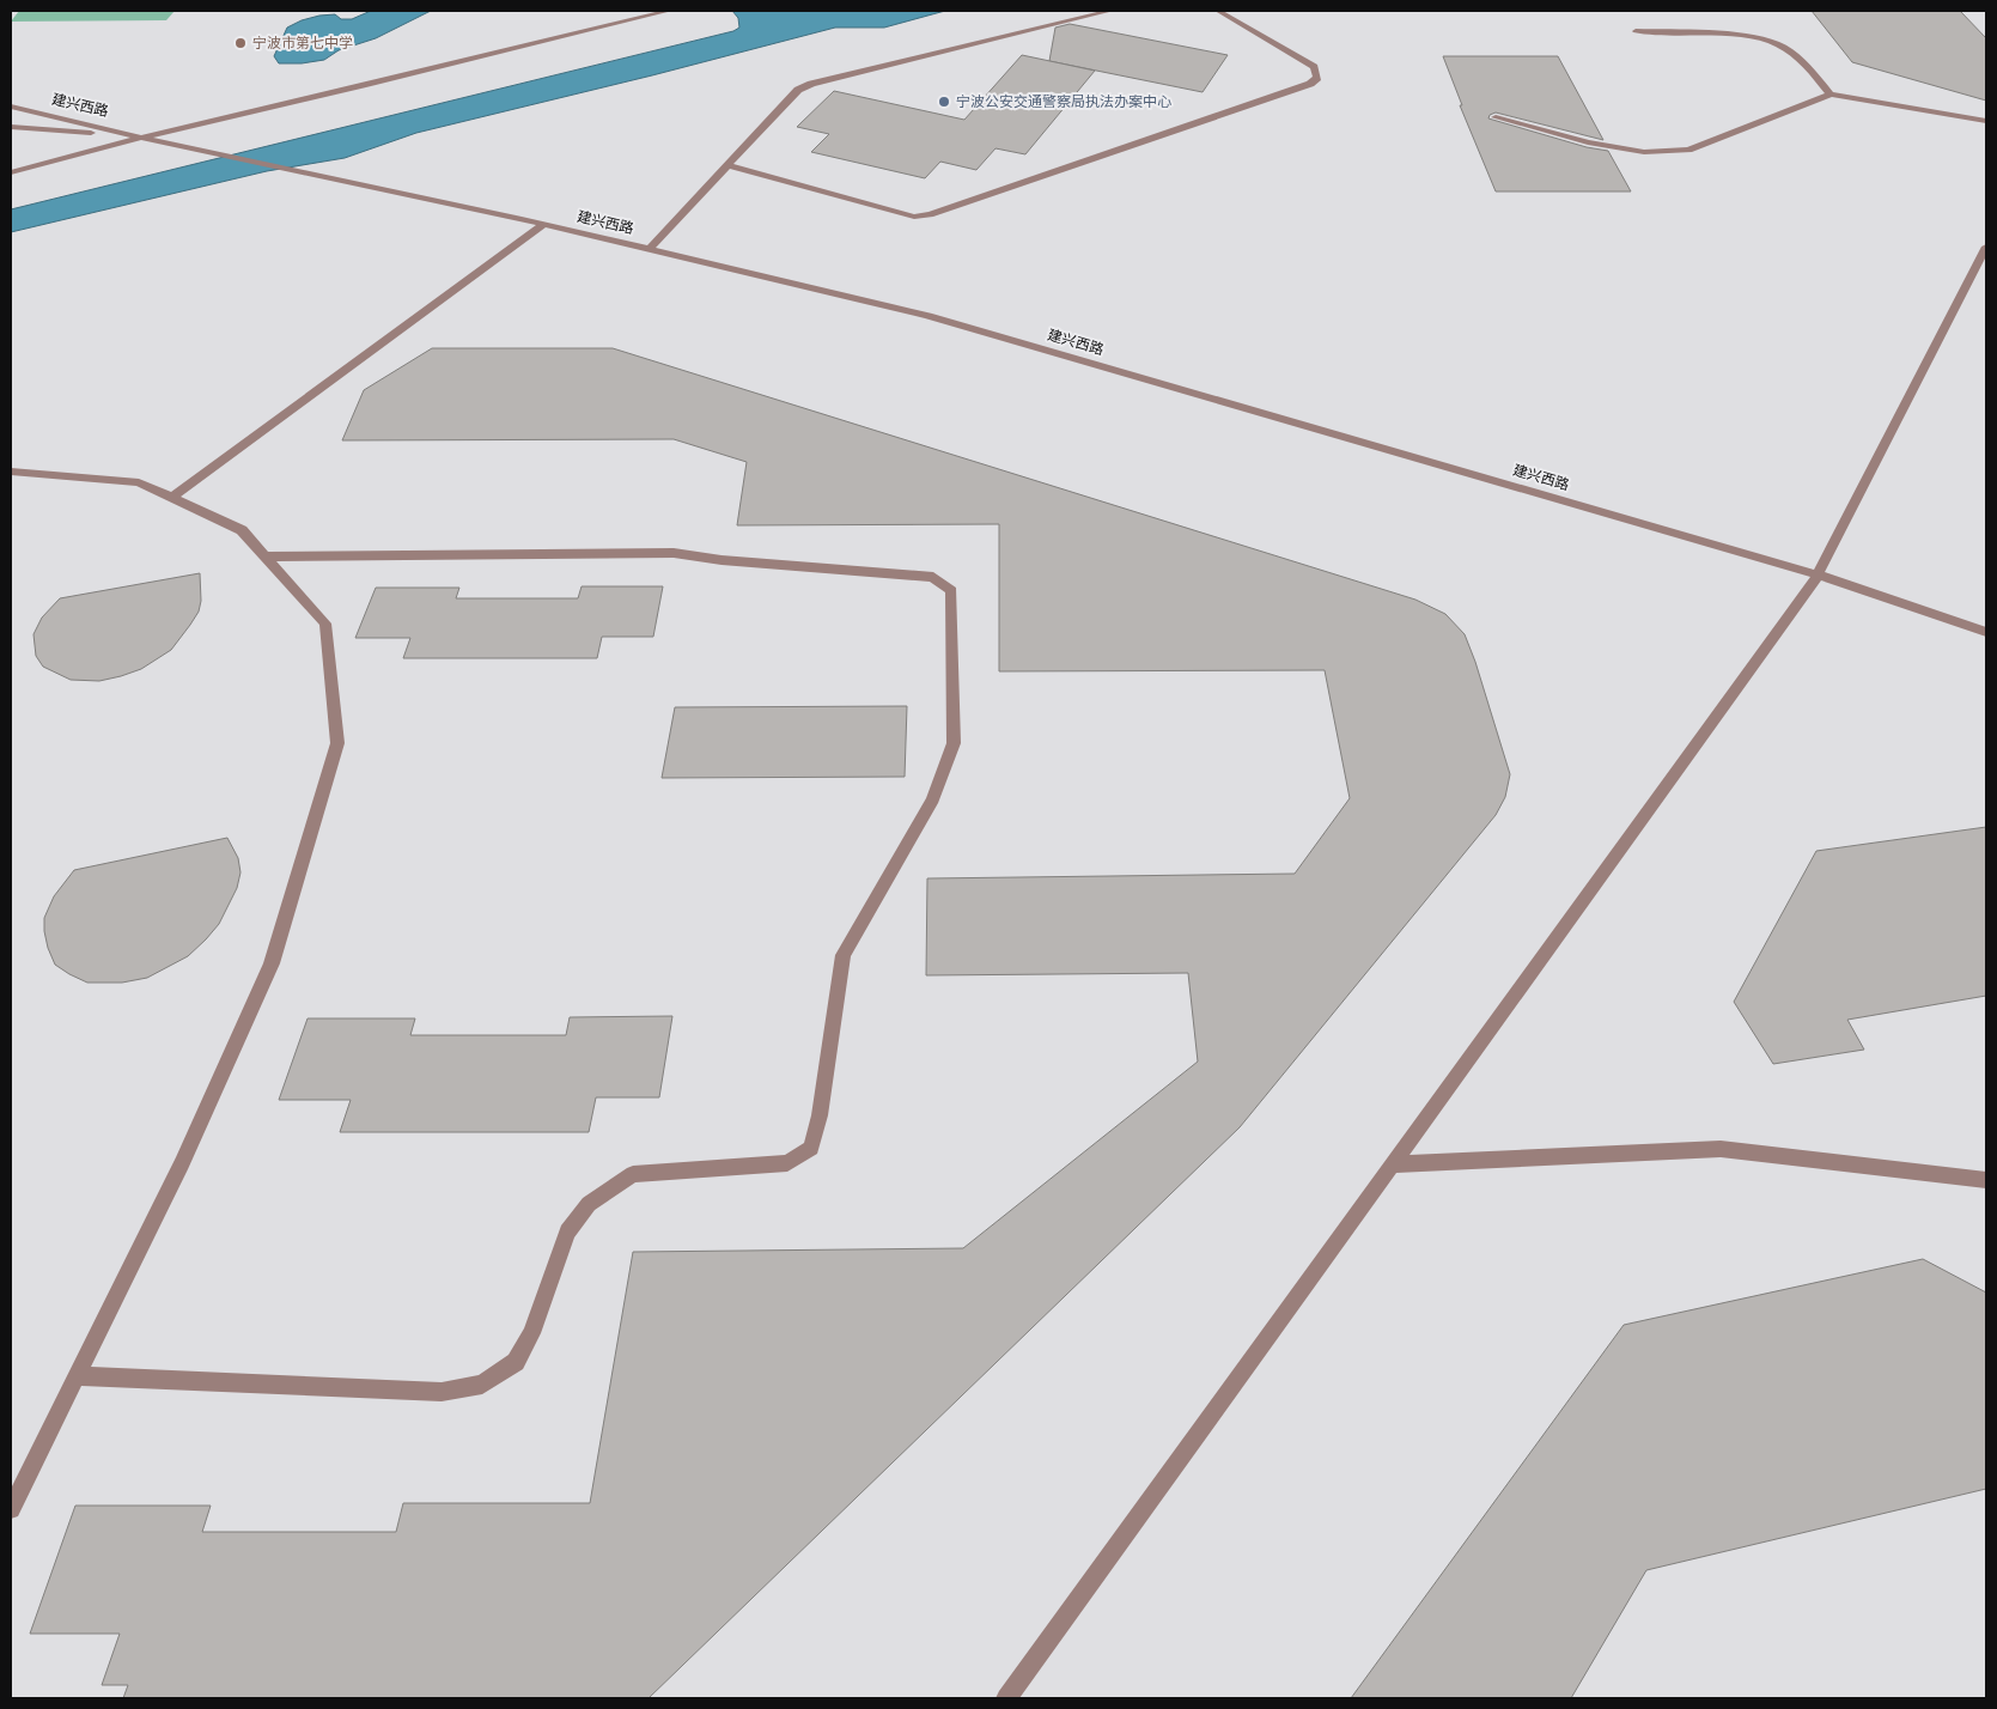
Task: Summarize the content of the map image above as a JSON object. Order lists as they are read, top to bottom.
{
  "streets": {
    "street": ["建兴西路"]
  },
  "places": ["宁波市第七中学", "宁波公安交通警察局执法办案中心"]
}
